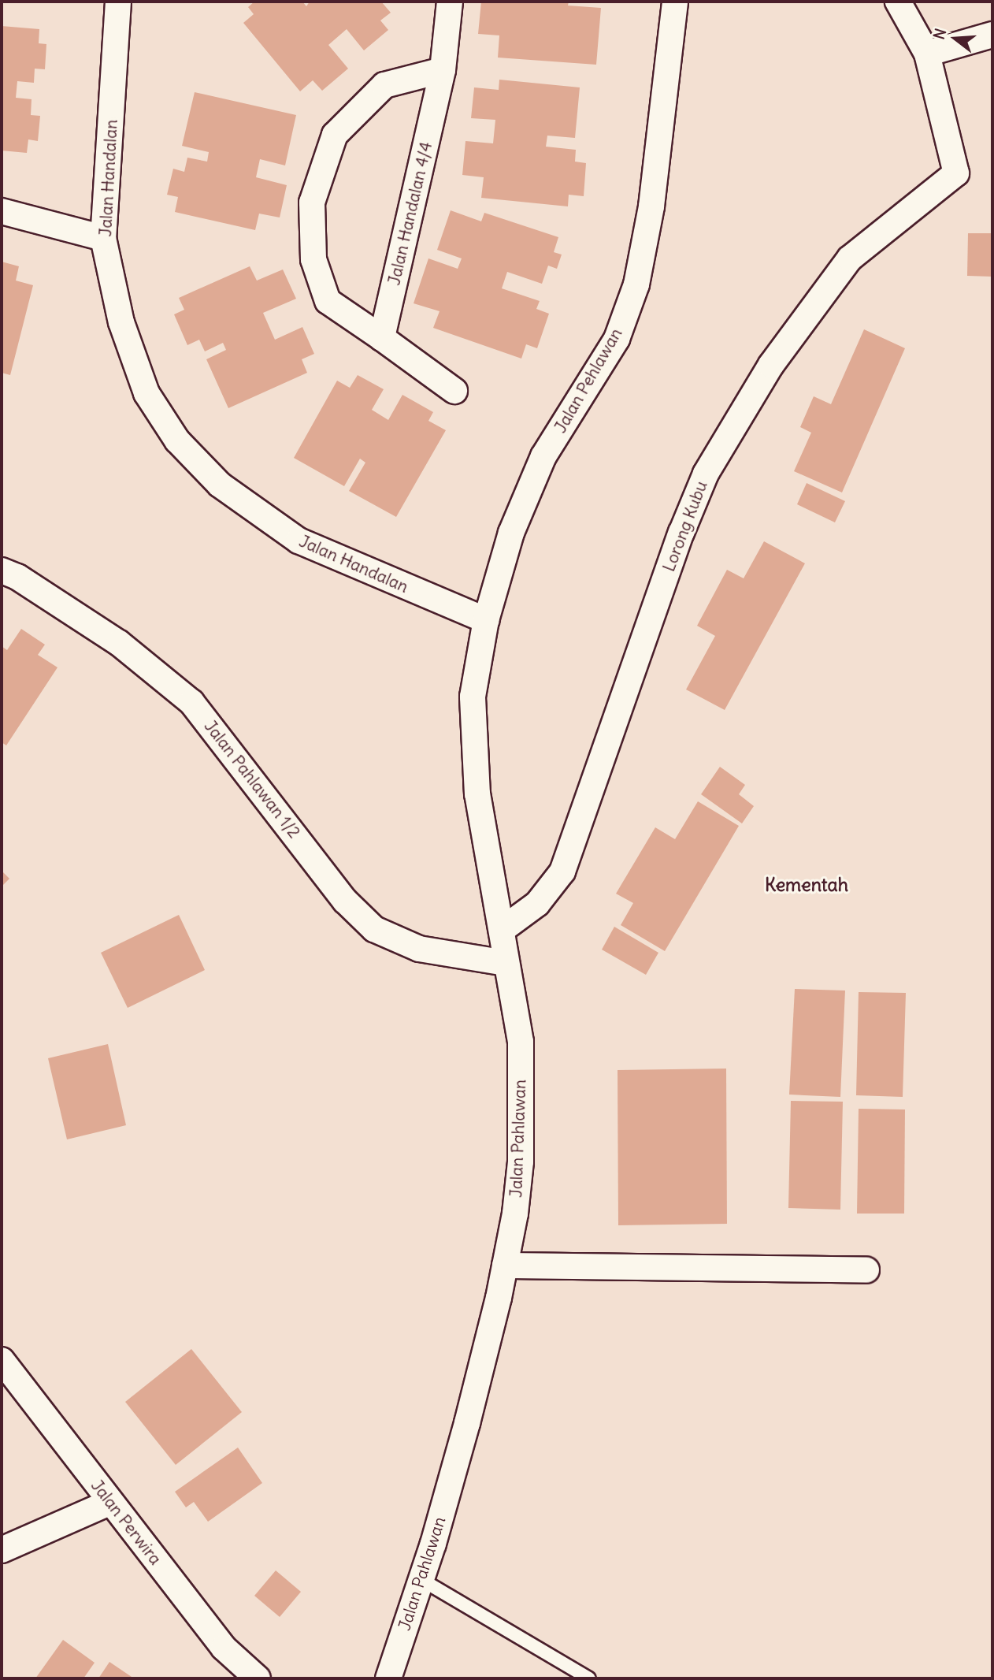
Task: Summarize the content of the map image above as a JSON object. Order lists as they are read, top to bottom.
{
  "streets": {
    "street": [
      "Jalan Handalan",
      "Jalan Handalan 4/4",
      "Jalan Pehlawan",
      "Lorong Kubu",
      "Jalan Pahlawan 1/2",
      "Jalan Pahlawan",
      "Jalan Perwira"
    ]
  },
  "crossings": [
    ["Jalan Handalan", "Jalan Pehlawan"],
    ["Jalan Handalan", "Jalan Pahlawan"],
    ["Jalan Pehlawan", "Jalan Pahlawan"],
    ["Lorong Kubu", "Jalan Pahlawan"],
    ["Jalan Pahlawan 1/2", "Jalan Pahlawan"]
  ],
  "districts": ["Kementah"],
  "north": "left"
}
